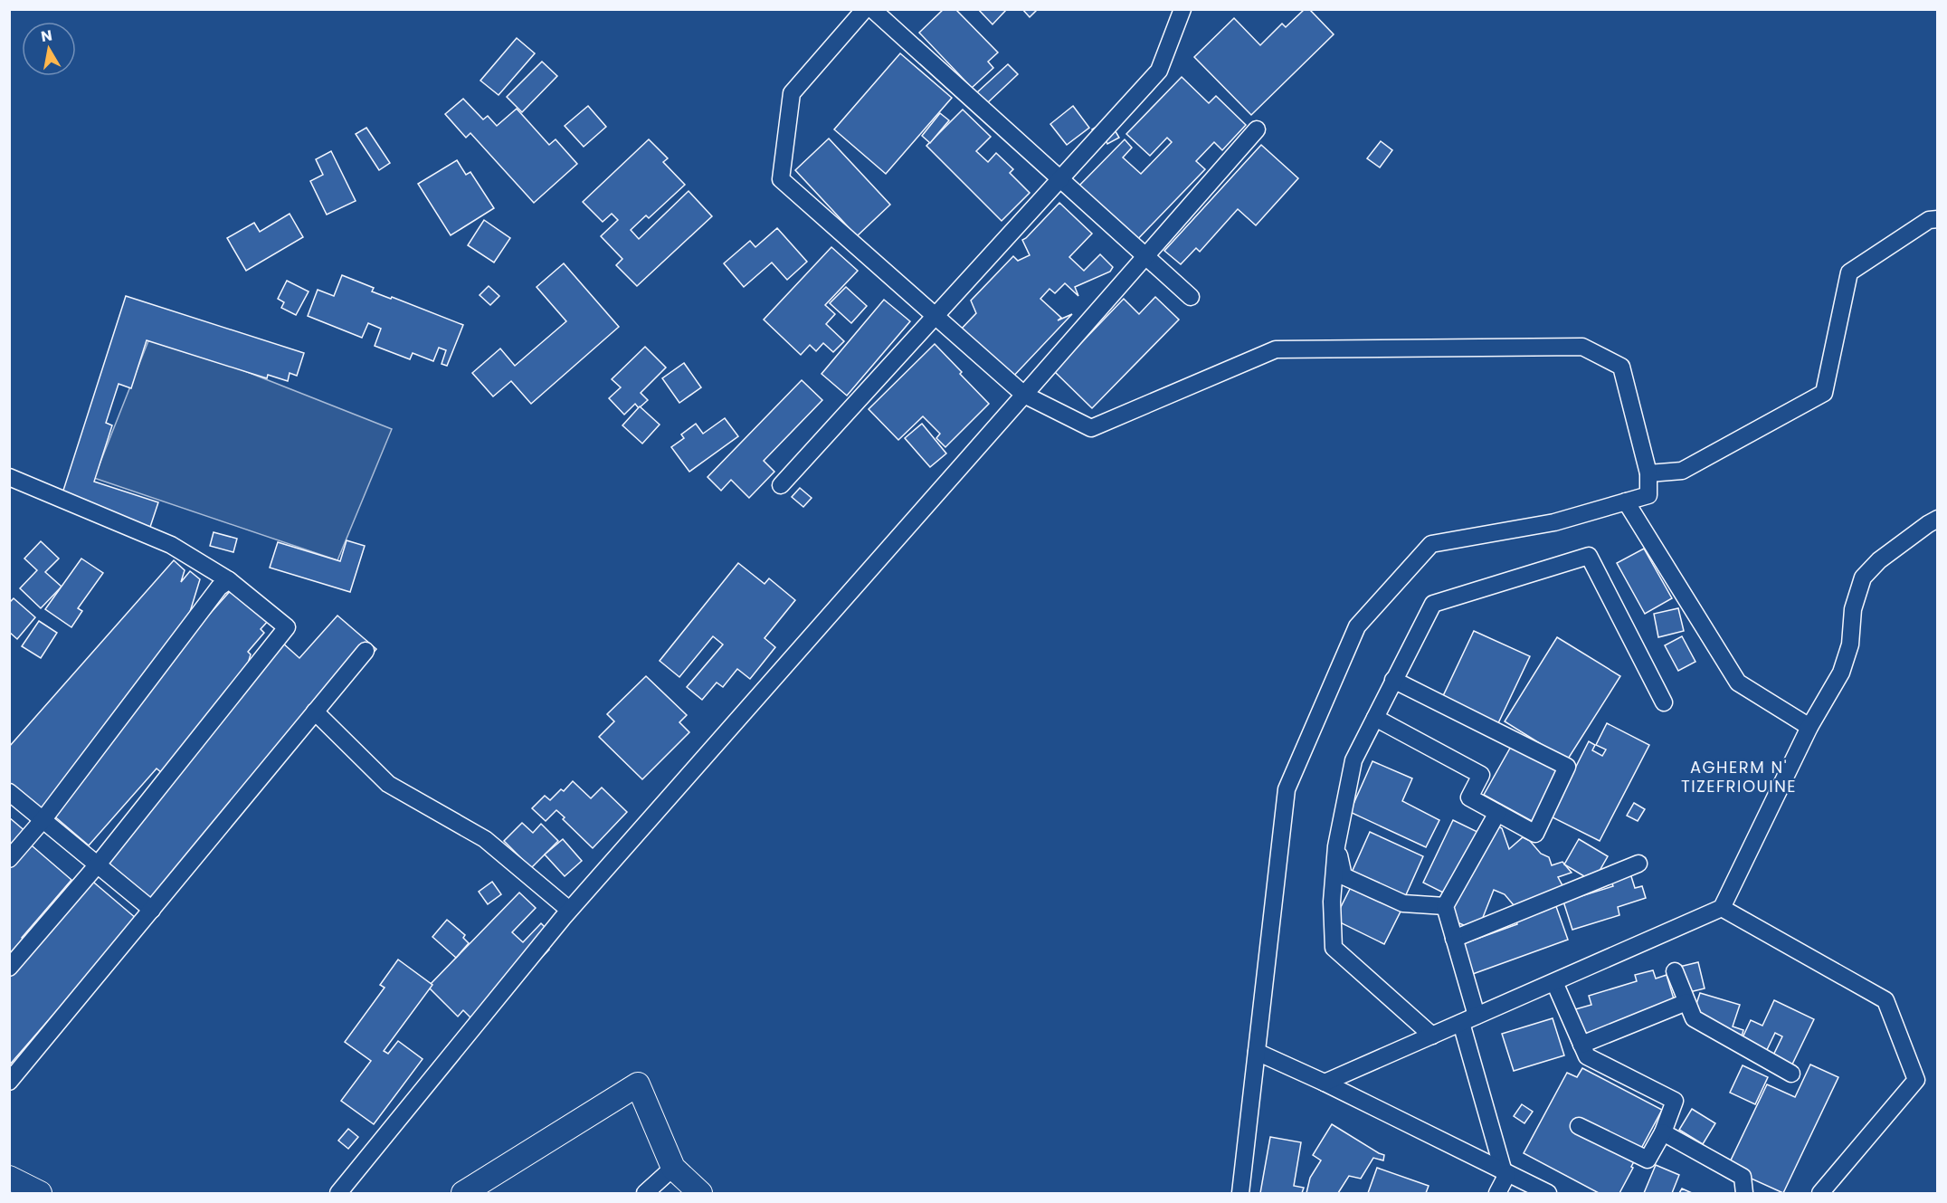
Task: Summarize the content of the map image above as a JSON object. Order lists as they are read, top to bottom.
{
  "districts": ["AGHERM N' TIZEFRIOUINE"],
  "north": "top"
}
